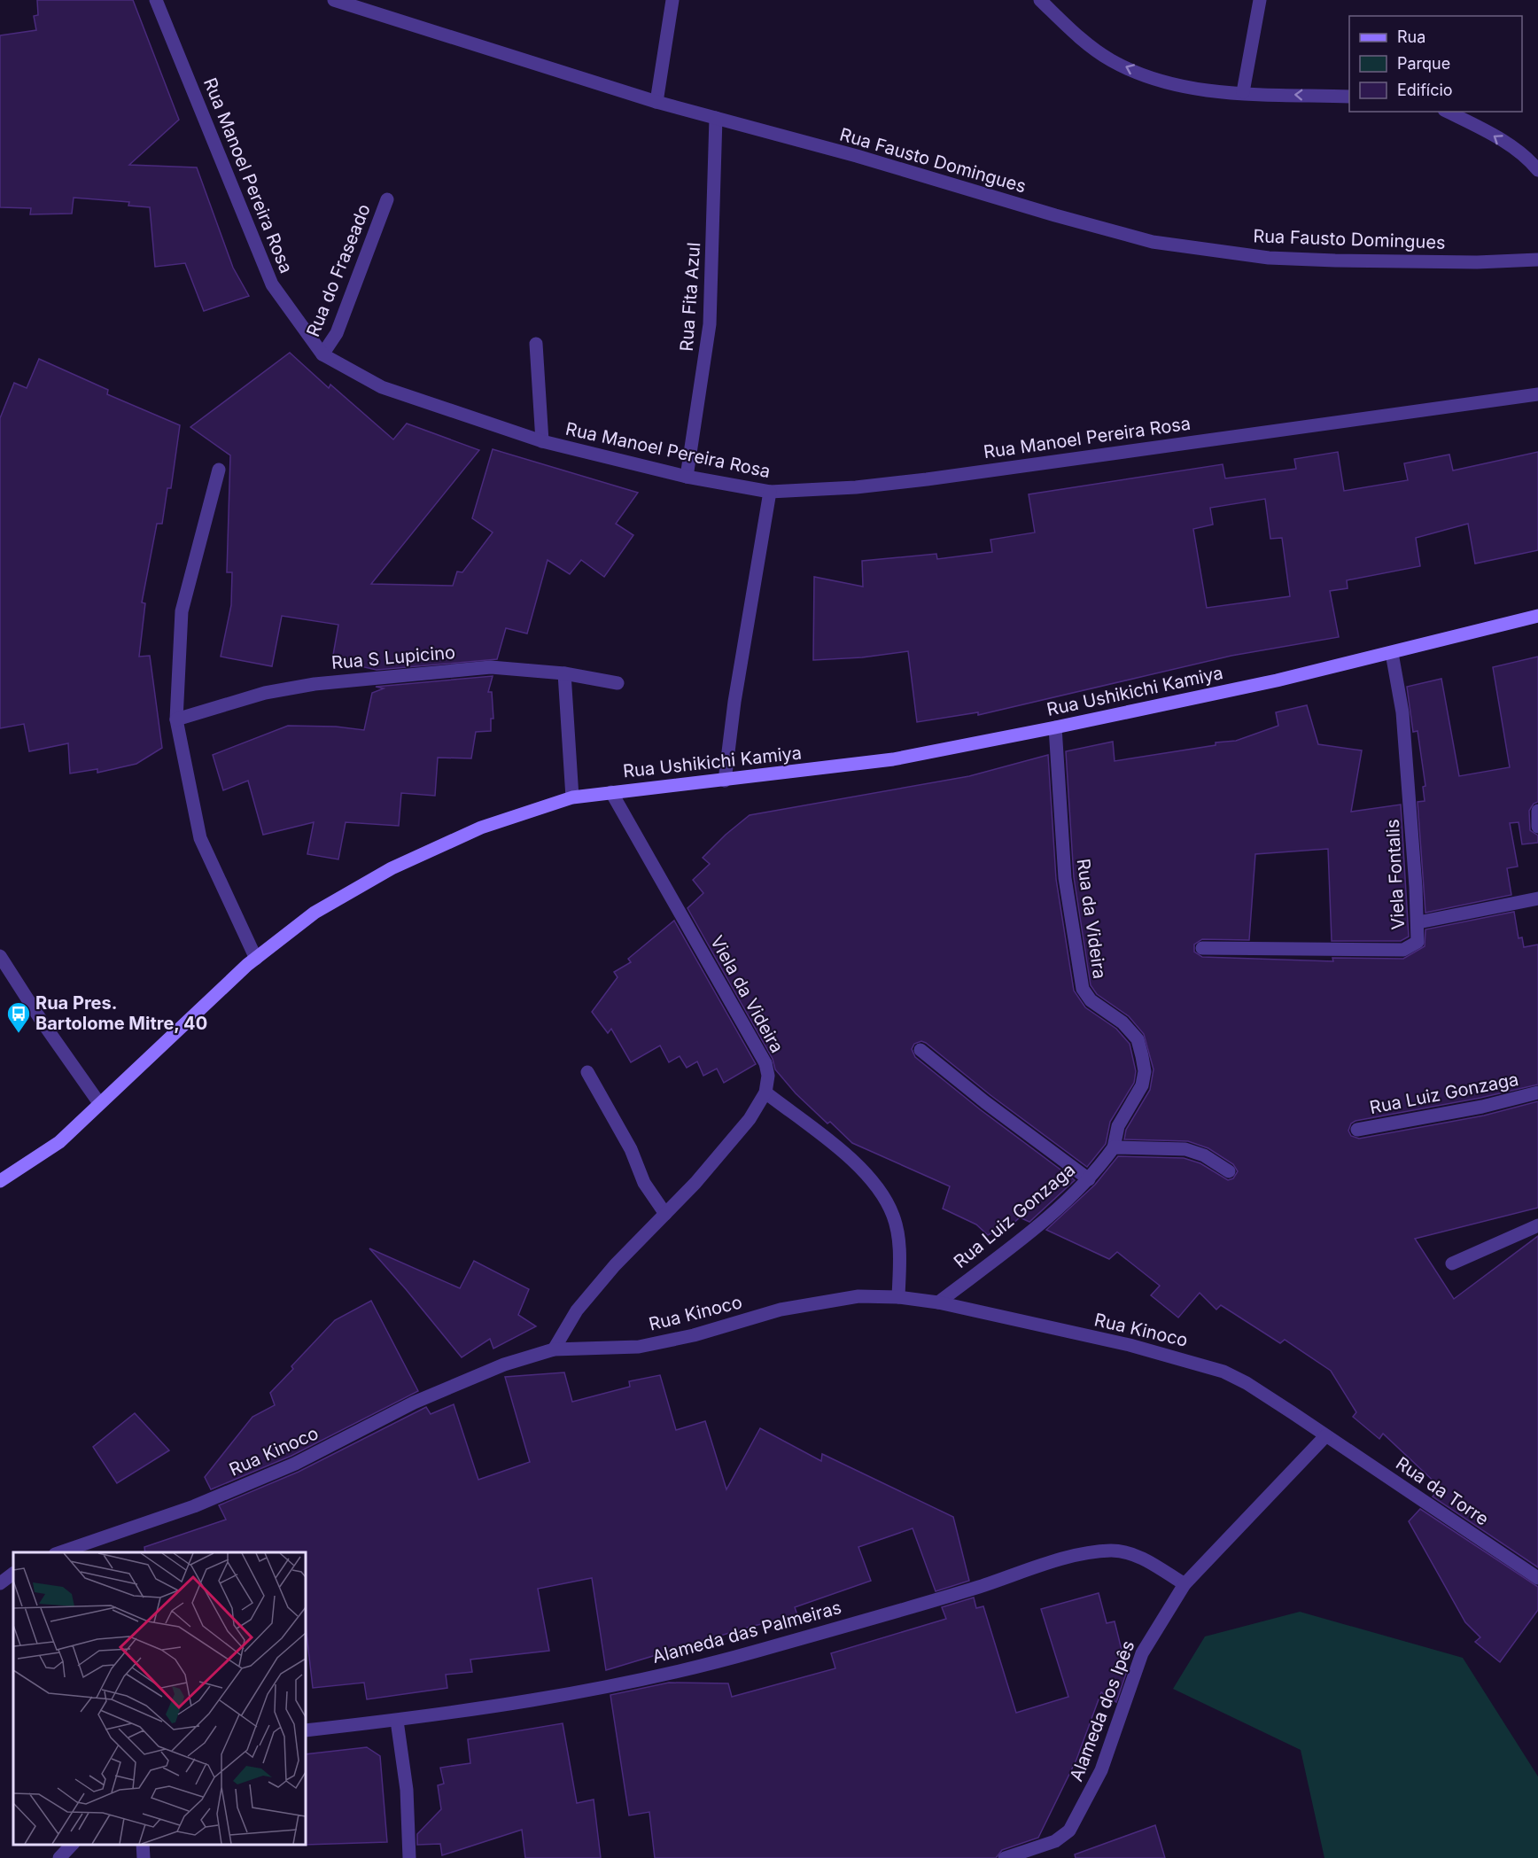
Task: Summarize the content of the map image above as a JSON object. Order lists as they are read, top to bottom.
{
  "streets": {
    "main road": ["Rua Ushikichi Kamiya"],
    "street": [
      "Rua Fausto Domingues",
      "Rua Manoel Pereira Rosa",
      "Rua do Fraseado",
      "Rua Fita Azul",
      "Rua S Lupicino",
      "Viela Fontalis",
      "Rua da Videira",
      "Viela da Videira",
      "Rua Luiz Gonzaga",
      "Rua Kinoco",
      "Rua da Torre",
      "Alameda das Palmeiras",
      "Alameda dos Ipês"
    ]
  },
  "crossings": [
    ["Rua Fausto Domingues", "Rua Fita Azul"],
    ["Rua Manoel Pereira Rosa", "Rua do Fraseado"],
    ["Rua Manoel Pereira Rosa", "Rua Fita Azul"],
    ["Rua Ushikichi Kamiya", "Viela Fontalis"],
    ["Rua Ushikichi Kamiya", "Rua da Videira"],
    ["Rua Ushikichi Kamiya", "Viela da Videira"],
    ["Rua da Videira", "Rua Luiz Gonzaga"],
    ["Viela da Videira", "Rua Kinoco"],
    ["Rua Luiz Gonzaga", "Rua Kinoco"],
    ["Rua Kinoco", "Rua da Torre"],
    ["Rua Kinoco", "Alameda dos Ipês"],
    ["Rua da Torre", "Alameda dos Ipês"],
    ["Alameda das Palmeiras", "Alameda dos Ipês"]
  ],
  "places": {
    "bus stop": ["Rua Pres. Bartolome Mitre, 40"]
  },
  "legend": ["Rua", "Parque", "Edifício"]
}
